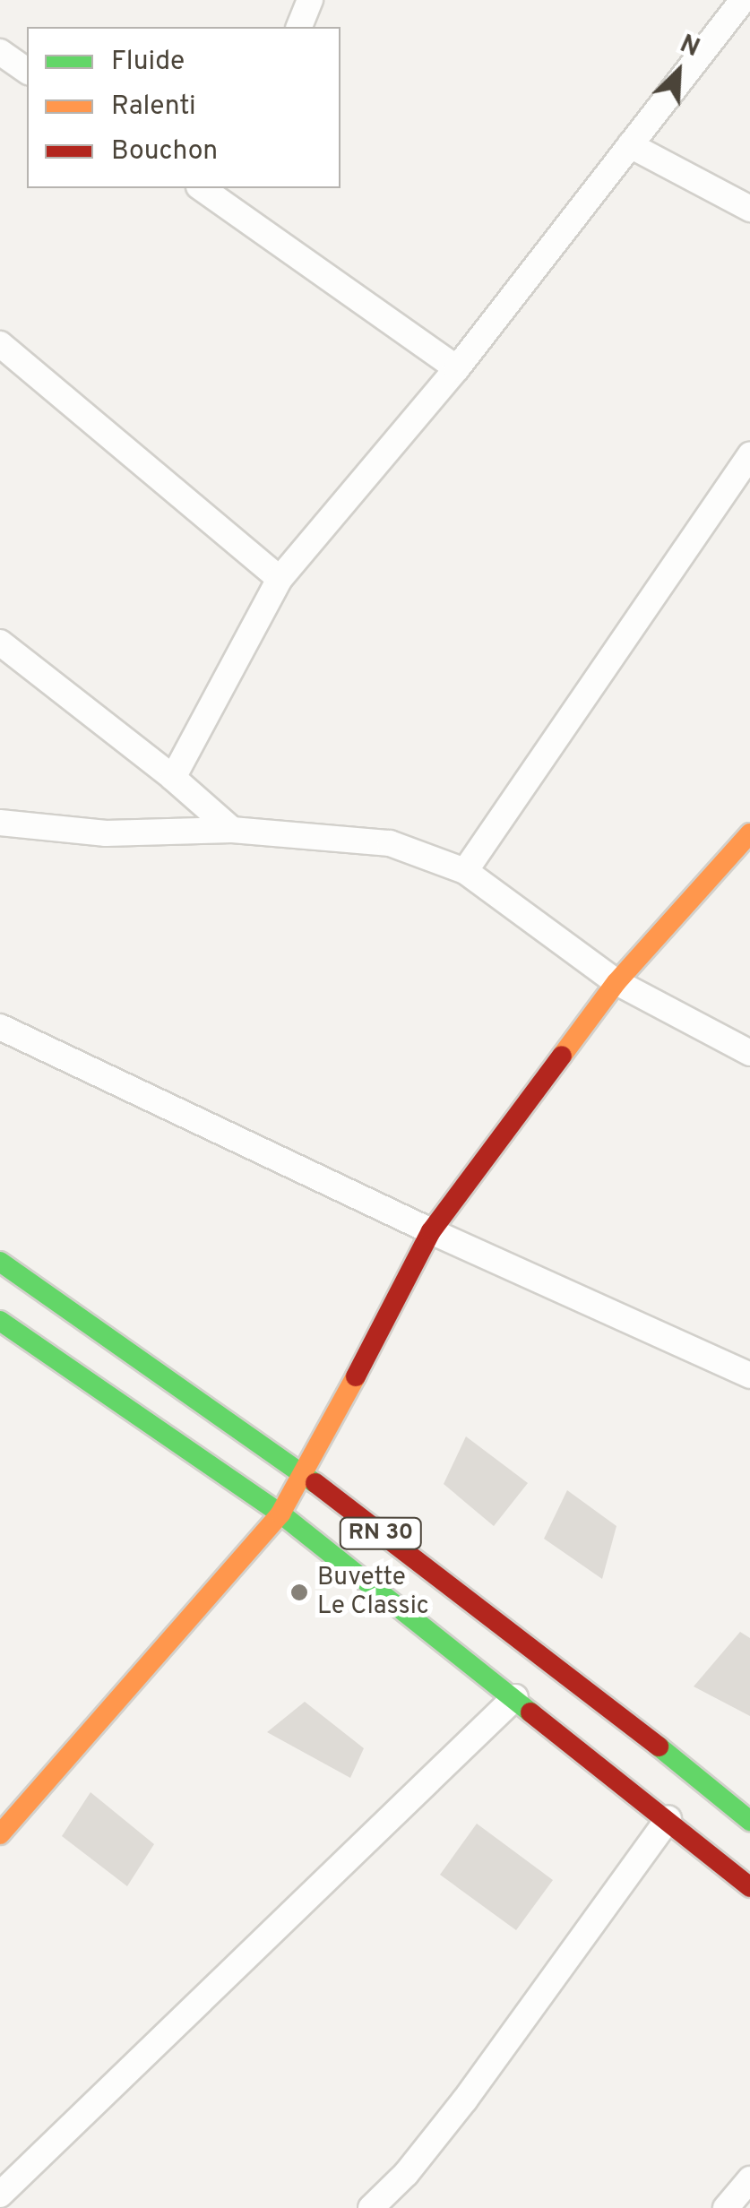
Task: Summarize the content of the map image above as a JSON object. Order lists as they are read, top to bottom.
{
  "streets": {
    "main road": ["RN 30"]
  },
  "places": ["Buvette Le Classic"],
  "legend": ["Fluide", "Ralenti", "Bouchon"],
  "north": "top right"
}
